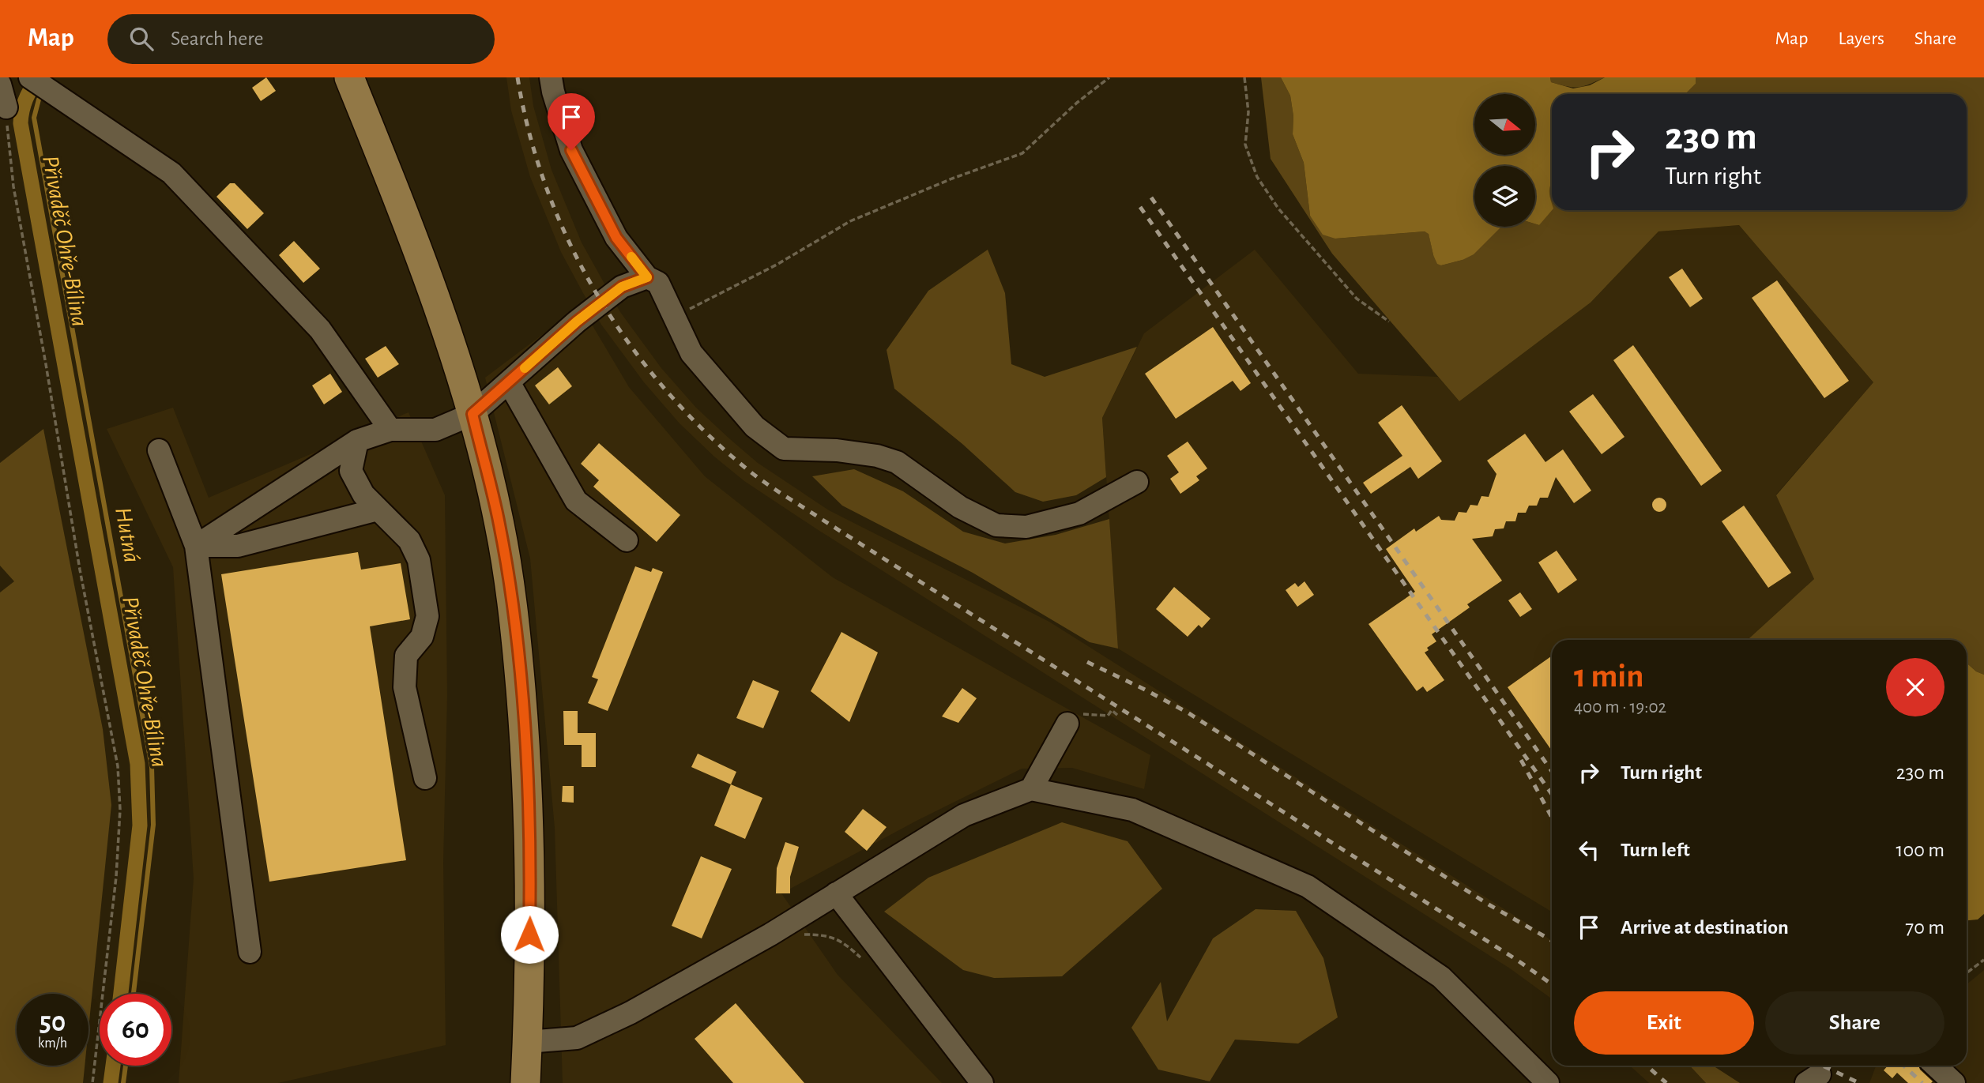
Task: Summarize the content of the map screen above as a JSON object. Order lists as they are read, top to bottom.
{
  "water": ["Přivaděč Ohře-Bílina", "Hutná"],
  "north": "right",
  "page": {
    "header": "Map",
    "search": "Search here",
    "nav": ["Map", "Layers", "Share"],
    "turn": ["230 m", "Turn right"],
    "heading": ["1 min", "400 m · 19:02"],
    "list": [
      {
        "name": "Turn right",
        "value": "230 m"
      },
      {
        "name": "Turn left",
        "value": "100 m"
      },
      {
        "name": "Arrive at destination",
        "value": "70 m"
      }
    ],
    "buttons": ["Exit", "Share"],
    "speed": "50 km/h",
    "limit": "60"
  }
}
